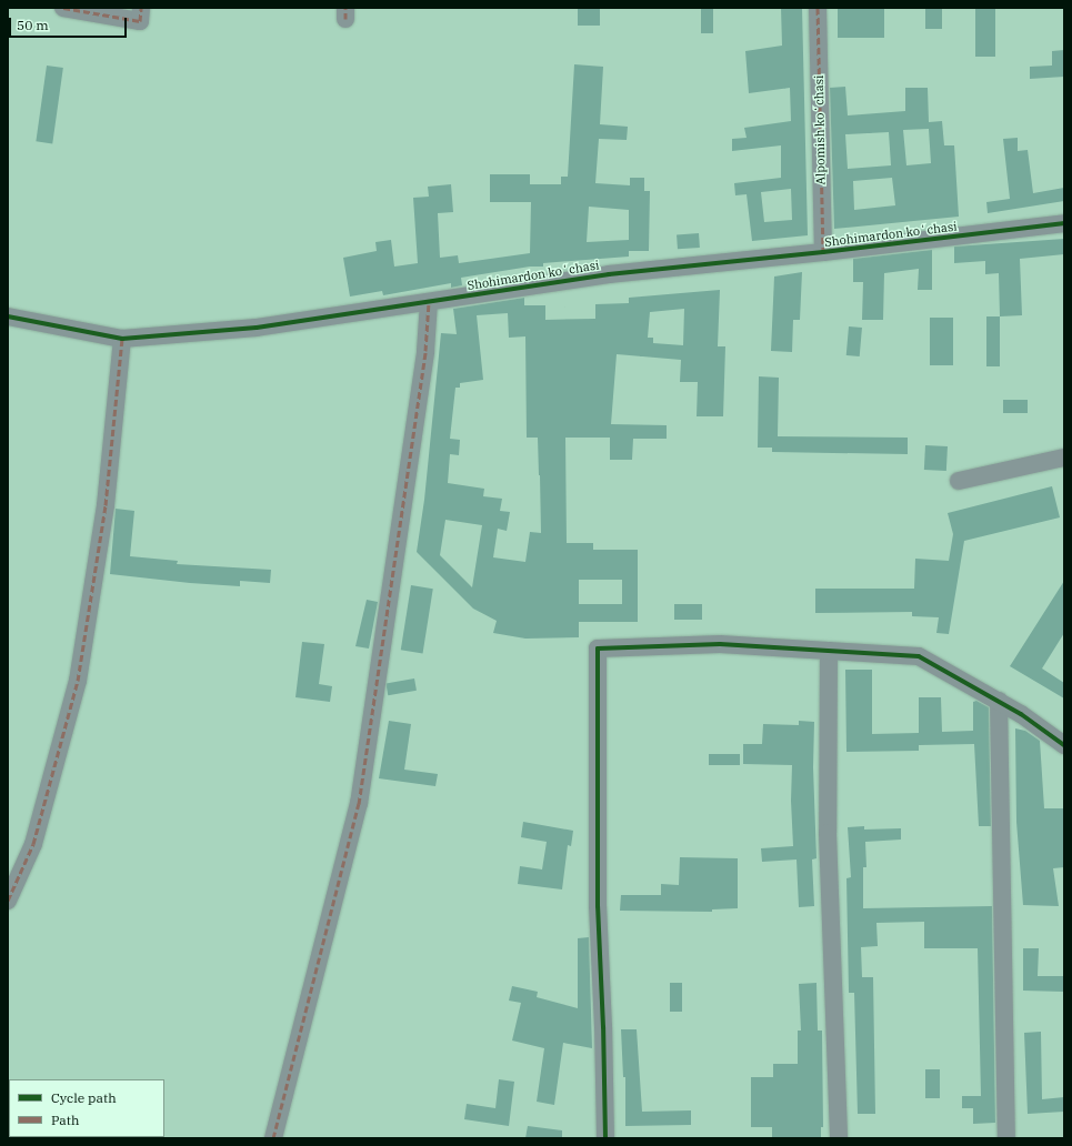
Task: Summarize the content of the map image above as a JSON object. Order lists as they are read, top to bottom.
{
  "streets": {
    "street": ["Alpomish koʻchasi", "Shohimardon koʻchasi"]
  },
  "crossings": [
    ["Alpomish koʻchasi", "Shohimardon koʻchasi"]
  ],
  "legend": ["Cycle path", "Path"],
  "scale_bar": "50 m"
}
